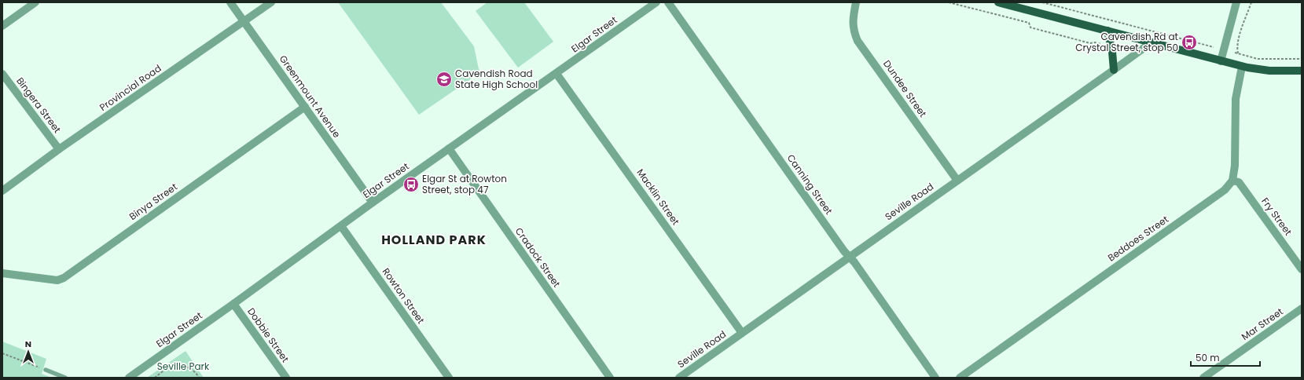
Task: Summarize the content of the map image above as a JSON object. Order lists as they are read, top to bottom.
{
  "streets": {
    "street": [
      "Elgar Street",
      "Provincial Road",
      "Dundee Street",
      "Greenmount Avenue",
      "Bingera Street",
      "Canning Street",
      "Macklin Street",
      "Binya Street",
      "Seville Road",
      "Fry Street",
      "Beddoes Street",
      "Cradock Street",
      "Rowton Street",
      "Mar Street",
      "Dobbie Street"
    ]
  },
  "crossings": [
    ["Elgar Street", "Greenmount Avenue"],
    ["Elgar Street", "Macklin Street"],
    ["Elgar Street", "Cradock Street"],
    ["Elgar Street", "Rowton Street"],
    ["Elgar Street", "Dobbie Street"],
    ["Provincial Road", "Greenmount Avenue"],
    ["Provincial Road", "Bingera Street"],
    ["Dundee Street", "Seville Road"],
    ["Greenmount Avenue", "Binya Street"],
    ["Canning Street", "Seville Road"],
    ["Macklin Street", "Seville Road"],
    ["Fry Street", "Beddoes Street"]
  ],
  "districts": ["HOLLAND PARK"],
  "parks": ["Seville Park"],
  "places": {
    "bus stop": ["Cavendish Rd at Crystal Street, stop 50", "Elgar St at Rowton Street, stop 47"],
    "school or university": ["Cavendish Road State High School"]
  },
  "scale_bar": "50 m",
  "north": "top"
}
